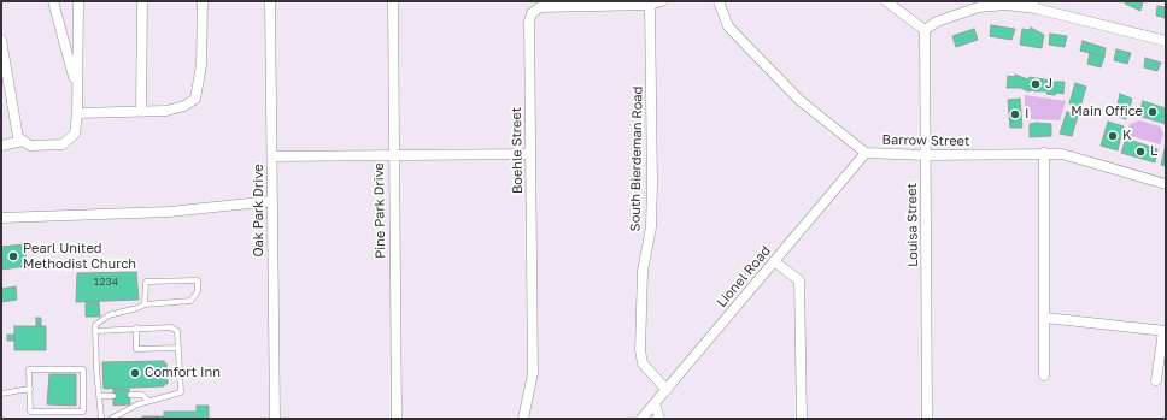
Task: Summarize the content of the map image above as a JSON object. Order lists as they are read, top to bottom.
{
  "streets": {
    "street": [
      "Barrow Street",
      "Boehle Street",
      "South Bierdeman Road",
      "Oak Park Drive",
      "Pine Park Drive",
      "Louisa Street",
      "Lionel Road"
    ]
  },
  "crossings": [
    ["Barrow Street", "Louisa Street"],
    ["Barrow Street", "Lionel Road"],
    ["Boehle Street", "South Bierdeman Road"],
    ["South Bierdeman Road", "Lionel Road"]
  ],
  "places": [
    "J",
    "Main Office",
    "I",
    "K",
    "L",
    "Pearl United Methodist Church",
    "Comfort Inn"
  ],
  "house_numbers": ["1234"]
}
